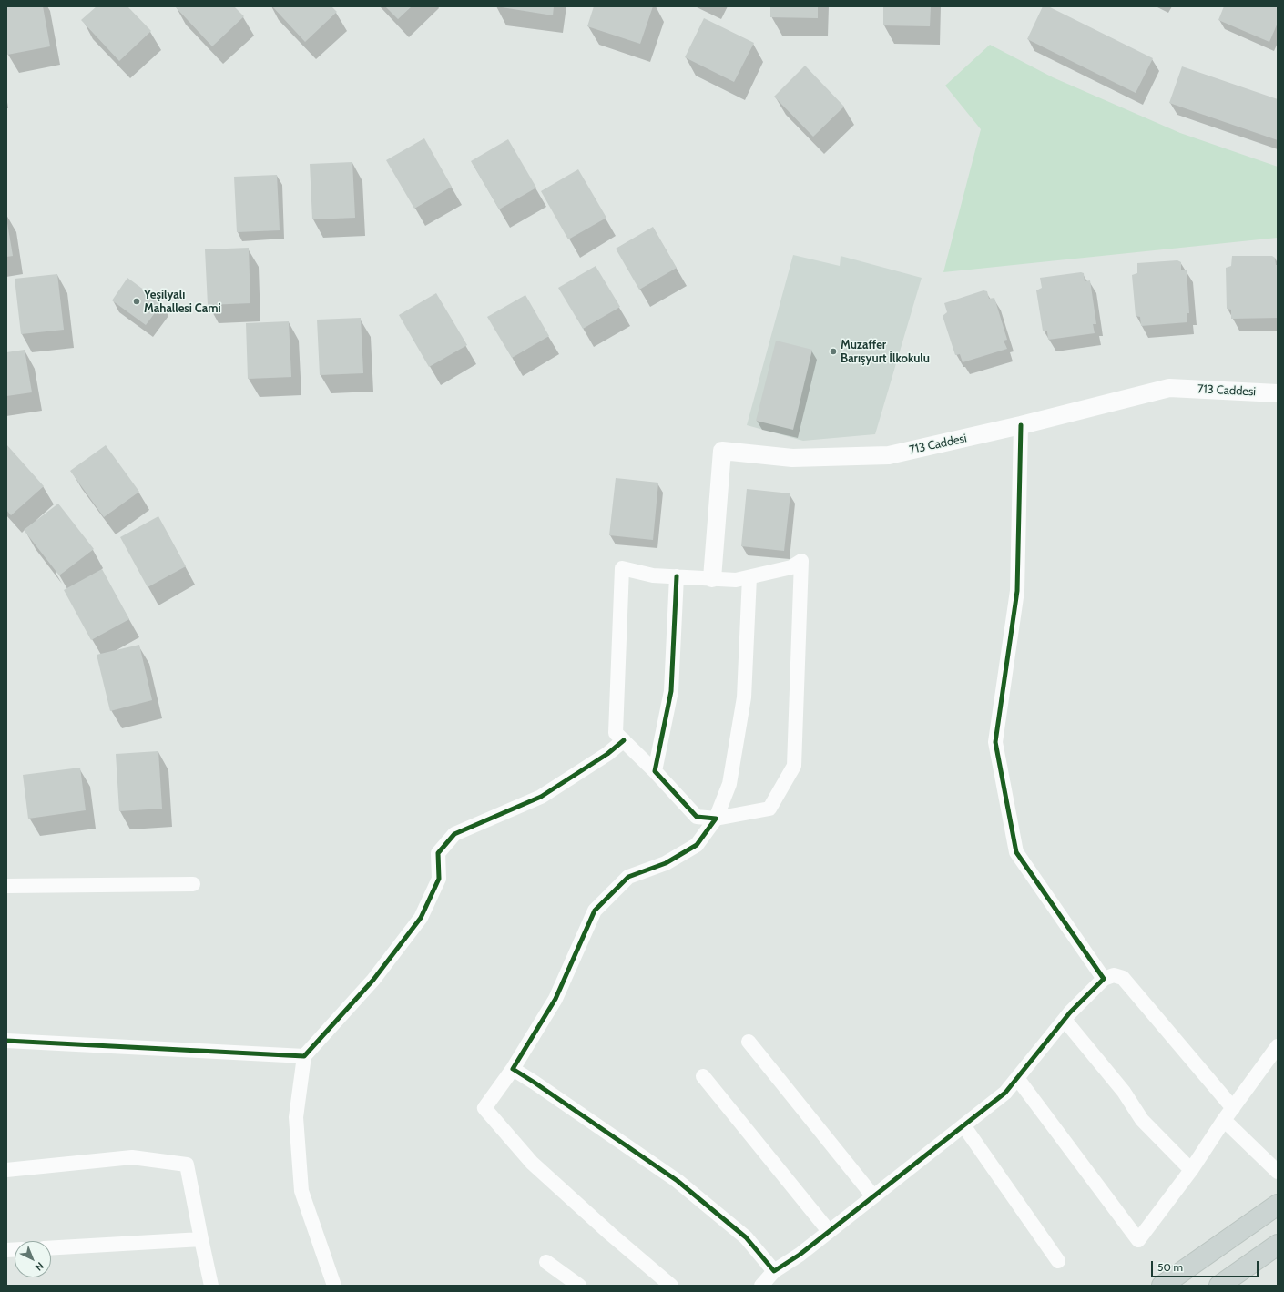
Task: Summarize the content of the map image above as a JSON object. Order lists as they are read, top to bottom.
{
  "streets": {
    "street": ["713 Caddesi"]
  },
  "places": ["Yeşilyalı Mahallesi Cami", "Muzaffer Barışyurt İlkokulu"],
  "scale_bar": "50 m",
  "north": "bottom right"
}
